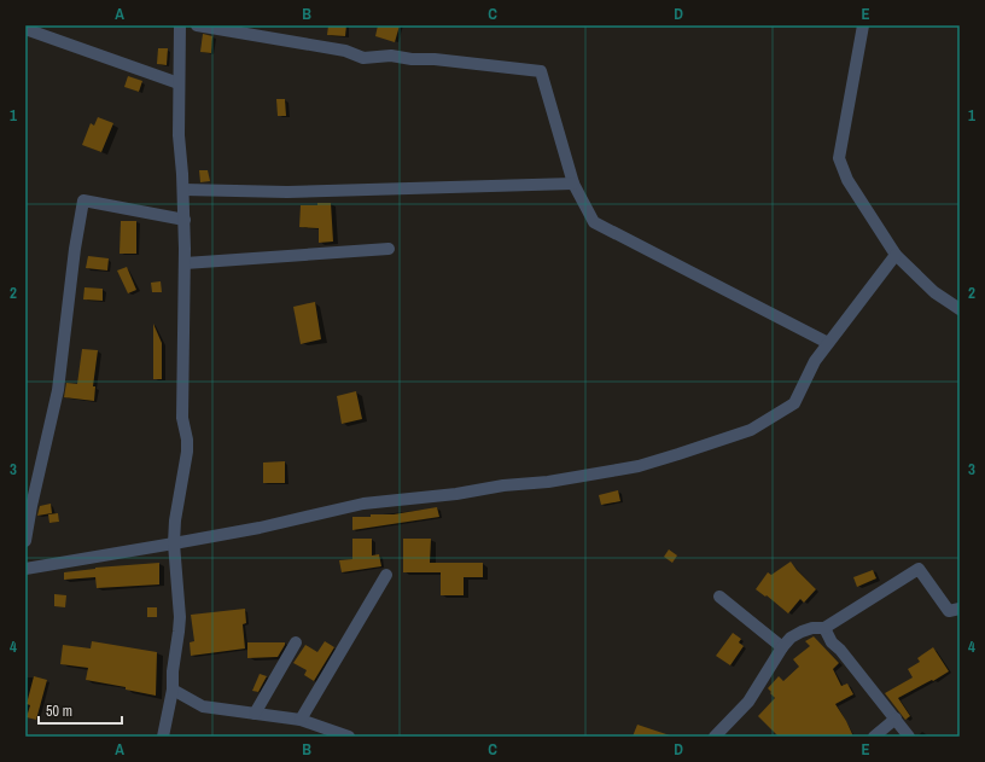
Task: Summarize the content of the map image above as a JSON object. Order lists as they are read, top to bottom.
{
  "scale_bar": "50 m",
  "grid": {
    "columns": [
      "A",
      "B",
      "C",
      "D",
      "E"
    ],
    "rows": [
      "1",
      "2",
      "3",
      "4"
    ]
  }
}
